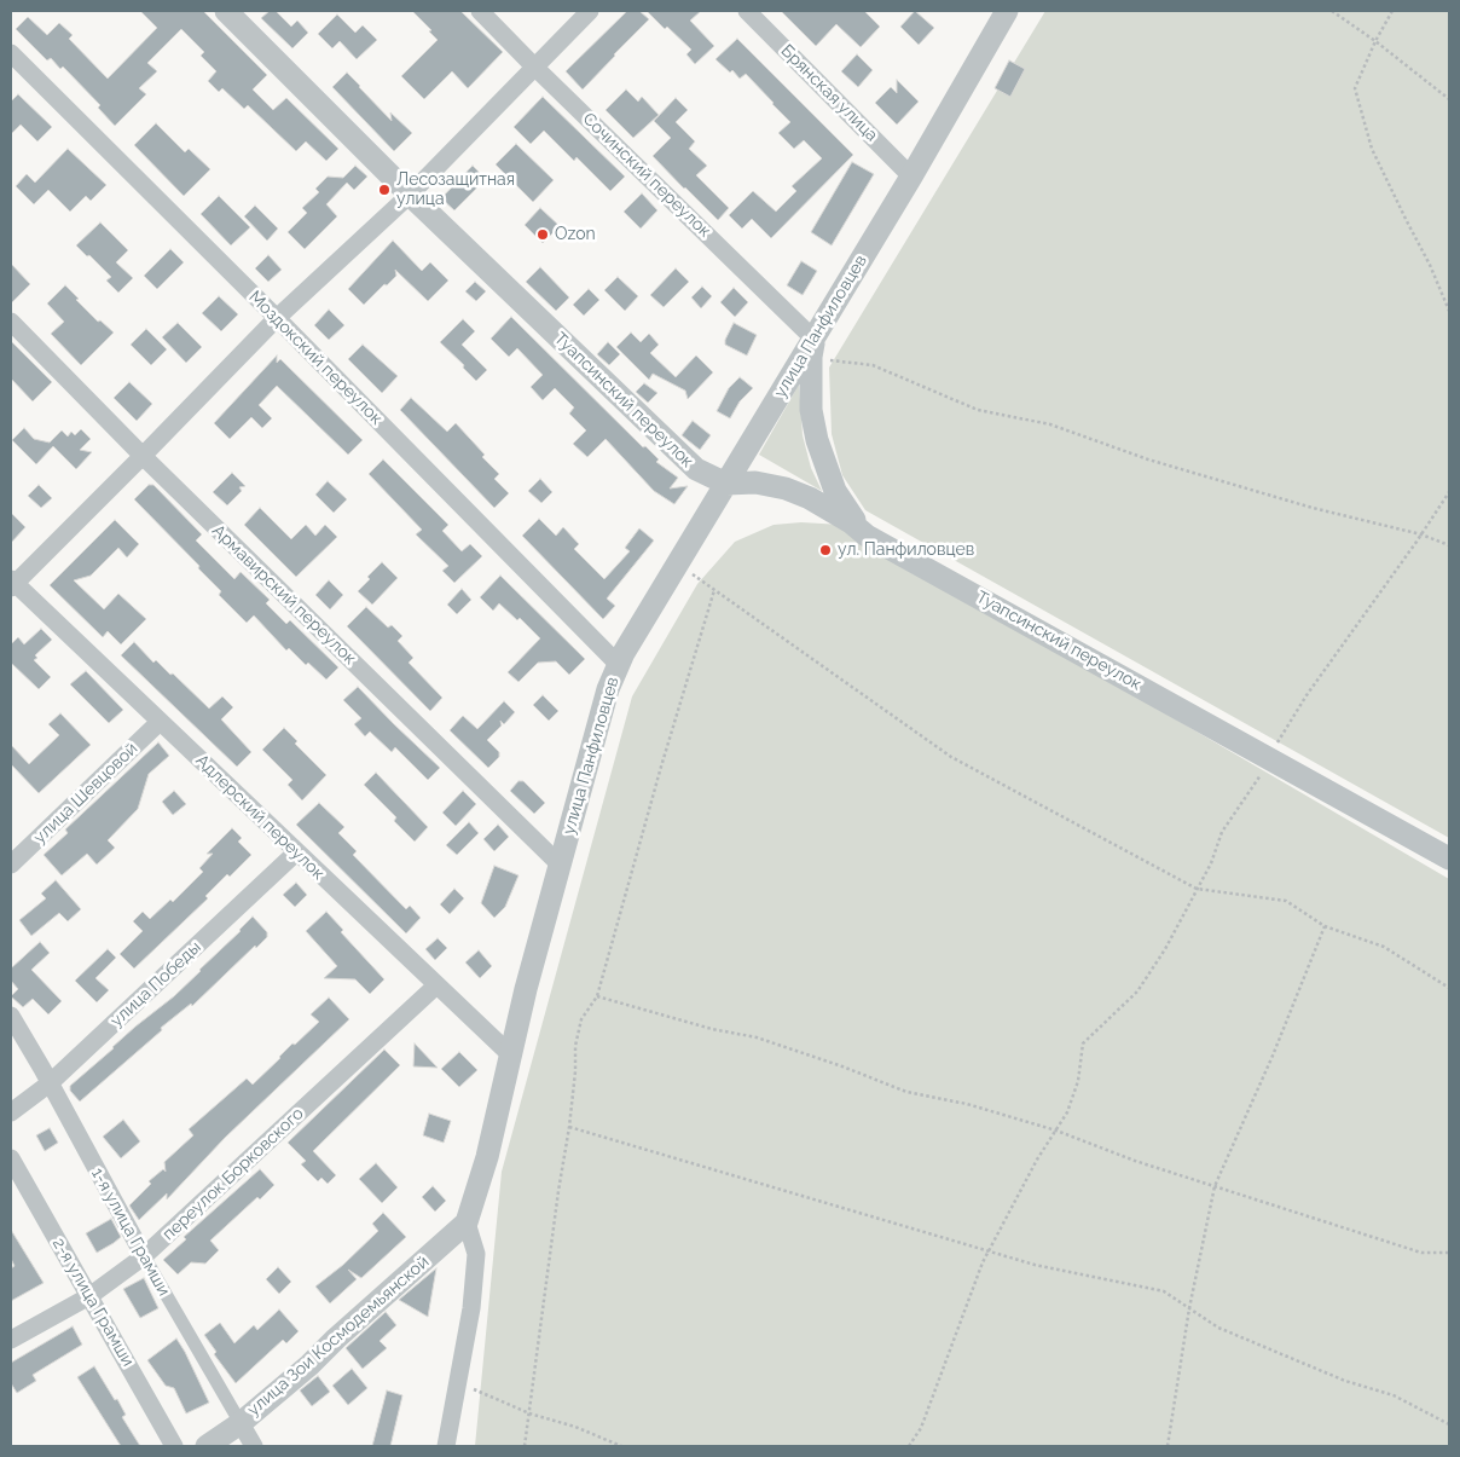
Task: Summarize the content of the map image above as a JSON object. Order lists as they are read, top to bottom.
{
  "streets": {
    "street": [
      "Брянская улица",
      "Сочинский переулок",
      "улица Панфиловцев",
      "Моздокский переулок",
      "Туапсинский переулок",
      "Армавирский переулок",
      "улица Шевцовой",
      "Адлерский переулок",
      "улица Победы",
      "переулок Борковского",
      "1-я улица Грамши",
      "2-я улица Грамши",
      "улица Зои Космодемьянской"
    ]
  },
  "crossings": [
    ["Брянская улица", "улица Панфиловцев"],
    ["Сочинский переулок", "улица Панфиловцев"],
    ["улица Панфиловцев", "Моздокский переулок"],
    ["улица Панфиловцев", "Туапсинский переулок"],
    ["улица Панфиловцев", "Армавирский переулок"],
    ["улица Панфиловцев", "Адлерский переулок"],
    ["улица Панфиловцев", "улица Зои Космодемьянской"],
    ["улица Шевцовой", "Адлерский переулок"],
    ["Адлерский переулок", "улица Победы"],
    ["Адлерский переулок", "переулок Борковского"],
    ["улица Победы", "1-я улица Грамши"],
    ["переулок Борковского", "1-я улица Грамши"],
    ["переулок Борковского", "2-я улица Грамши"],
    ["1-я улица Грамши", "улица Зои Космодемьянской"]
  ],
  "places": ["Лесозащитная улица", "Ozon", "ул. Панфиловцев"]
}
